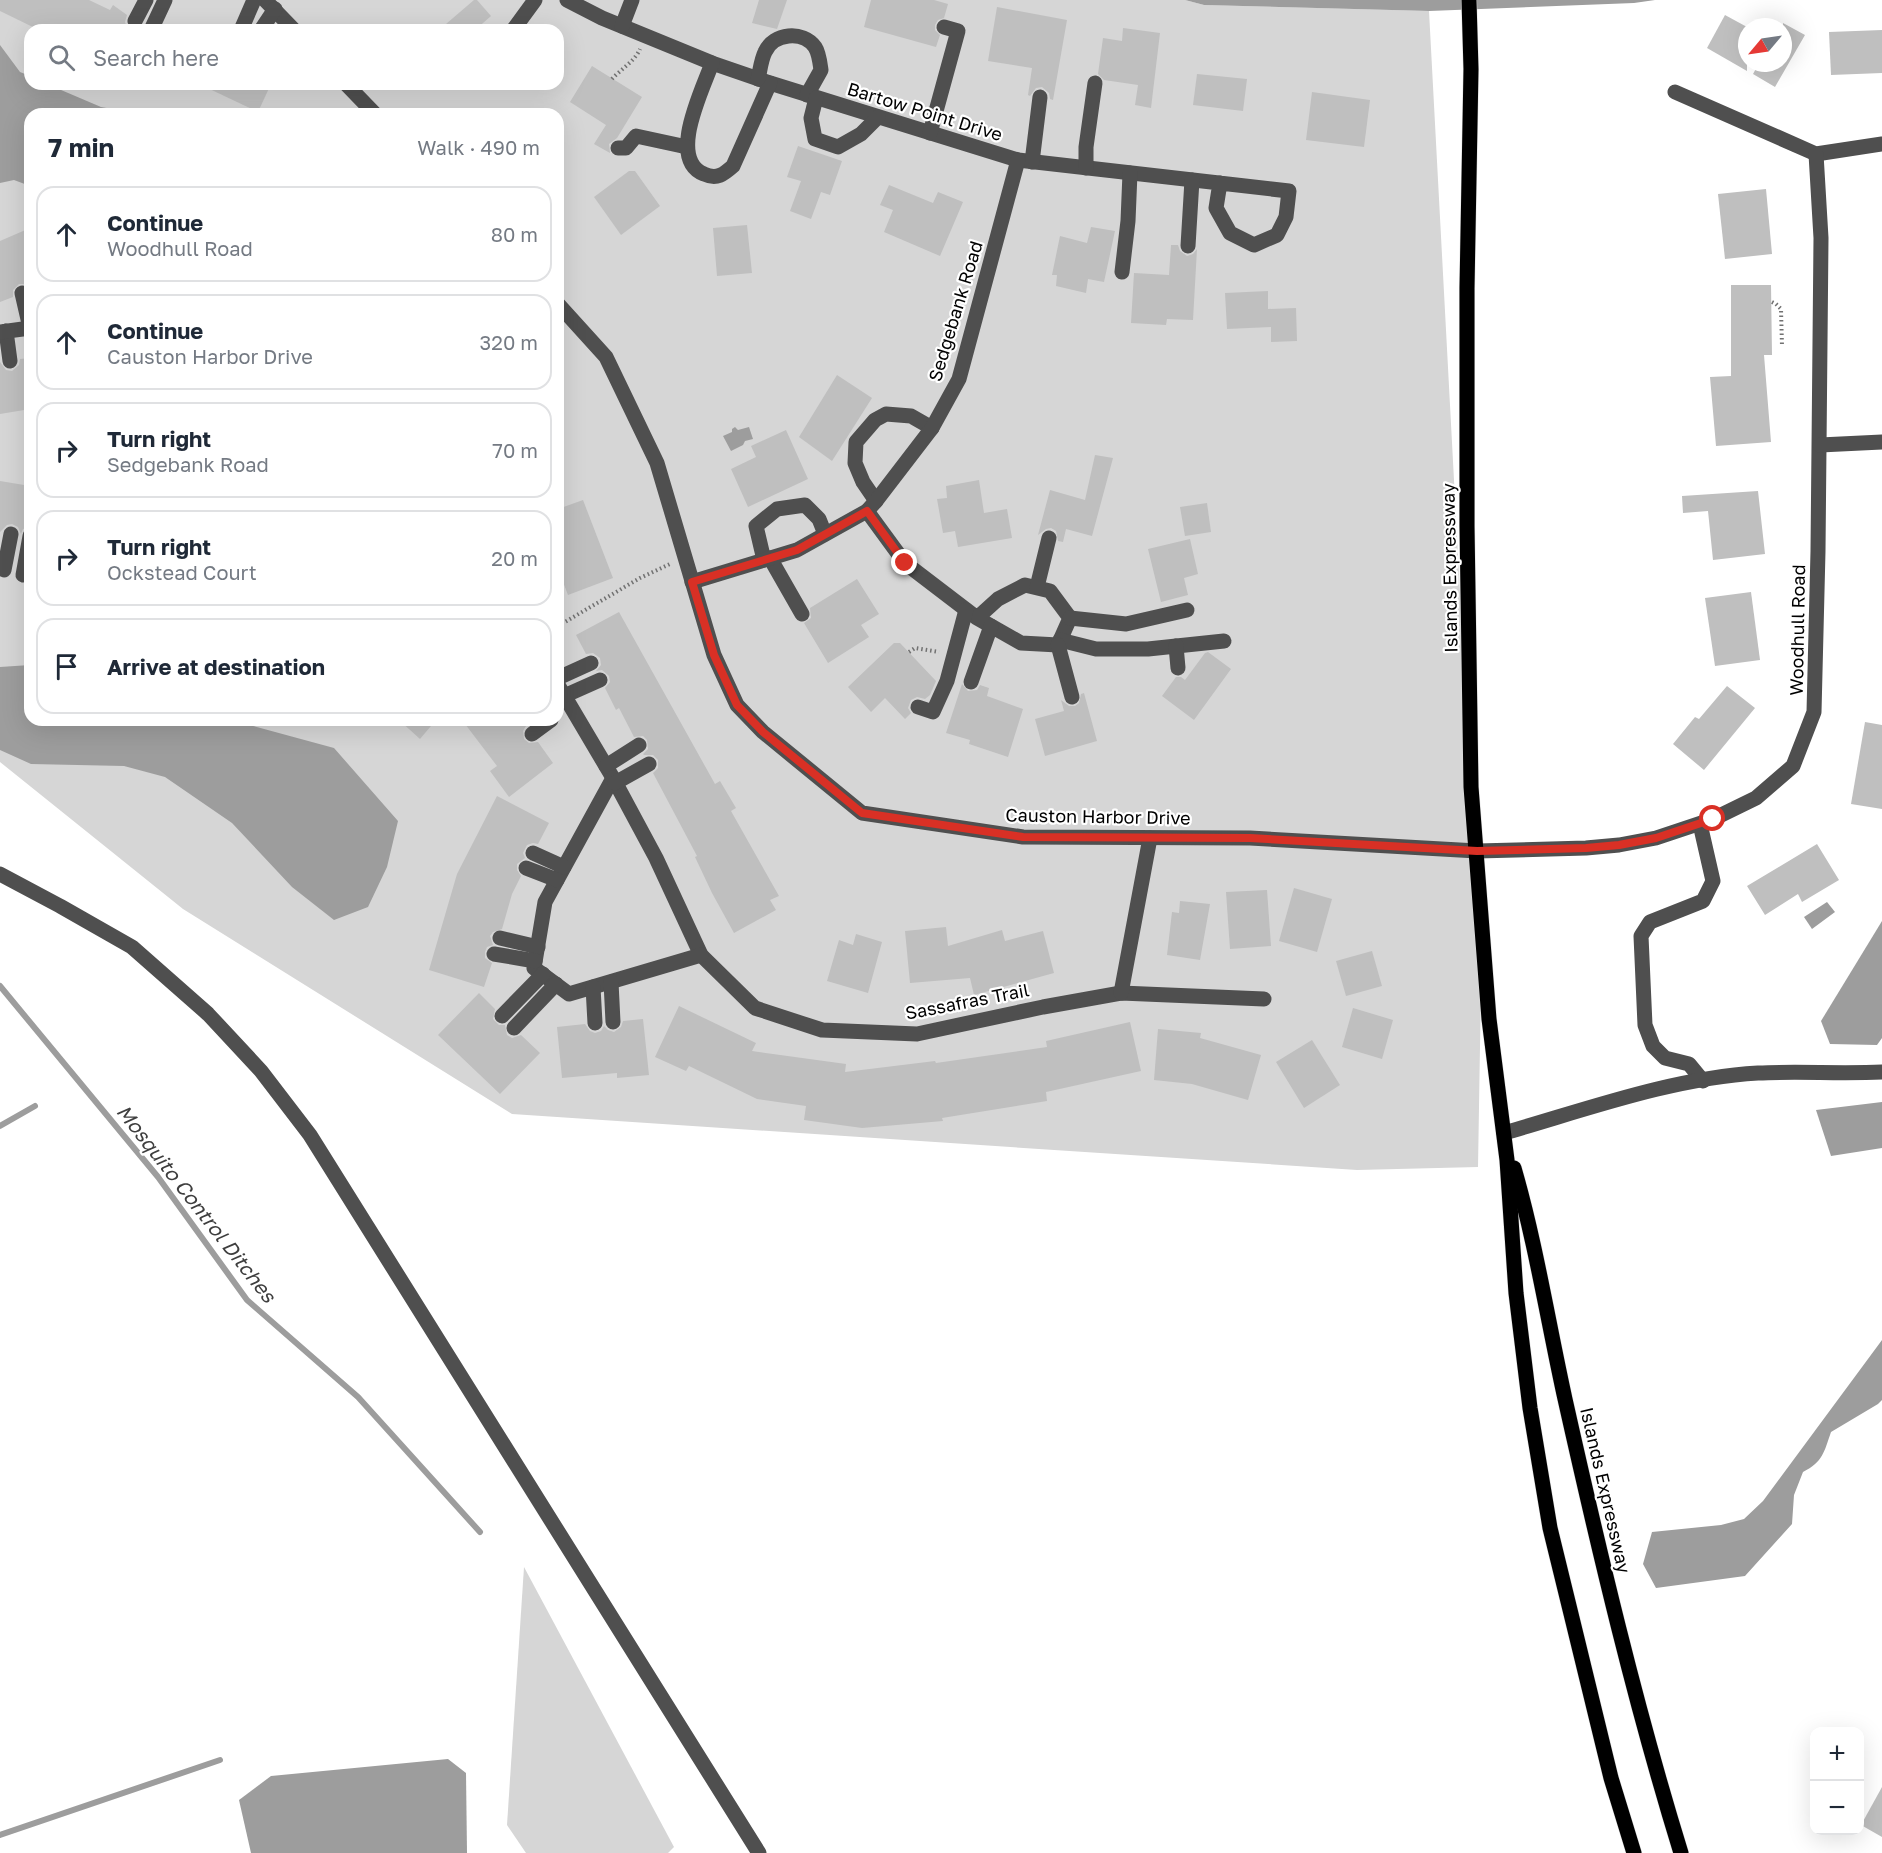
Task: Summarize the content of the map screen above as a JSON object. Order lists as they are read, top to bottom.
{
  "streets": {
    "main road": ["Islands Expressway"],
    "street": [
      "Bartow Point Drive",
      "Sedgebank Road",
      "Woodhull Road",
      "Causton Harbor Drive",
      "Sassafras Trail"
    ]
  },
  "crossings": [
    ["Bartow Point Drive", "Sedgebank Road"],
    ["Sedgebank Road", "Causton Harbor Drive"],
    ["Islands Expressway", "Woodhull Road"],
    ["Islands Expressway", "Causton Harbor Drive"],
    ["Woodhull Road", "Causton Harbor Drive"]
  ],
  "water": ["Mosquito Control Ditches"],
  "north": "bottom left",
  "page": {
    "search": "Search here",
    "heading": ["7 min", "Walk · 490 m"],
    "list": [
      ["Continue", "Woodhull Road", "80 m"],
      ["Continue", "Causton Harbor Drive", "320 m"],
      ["Turn right", "Sedgebank Road", "70 m"],
      ["Turn right", "Ockstead Court", "20 m"],
      "Arrive at destination"
    ],
    "map_buttons": ["+", "−"]
  }
}
